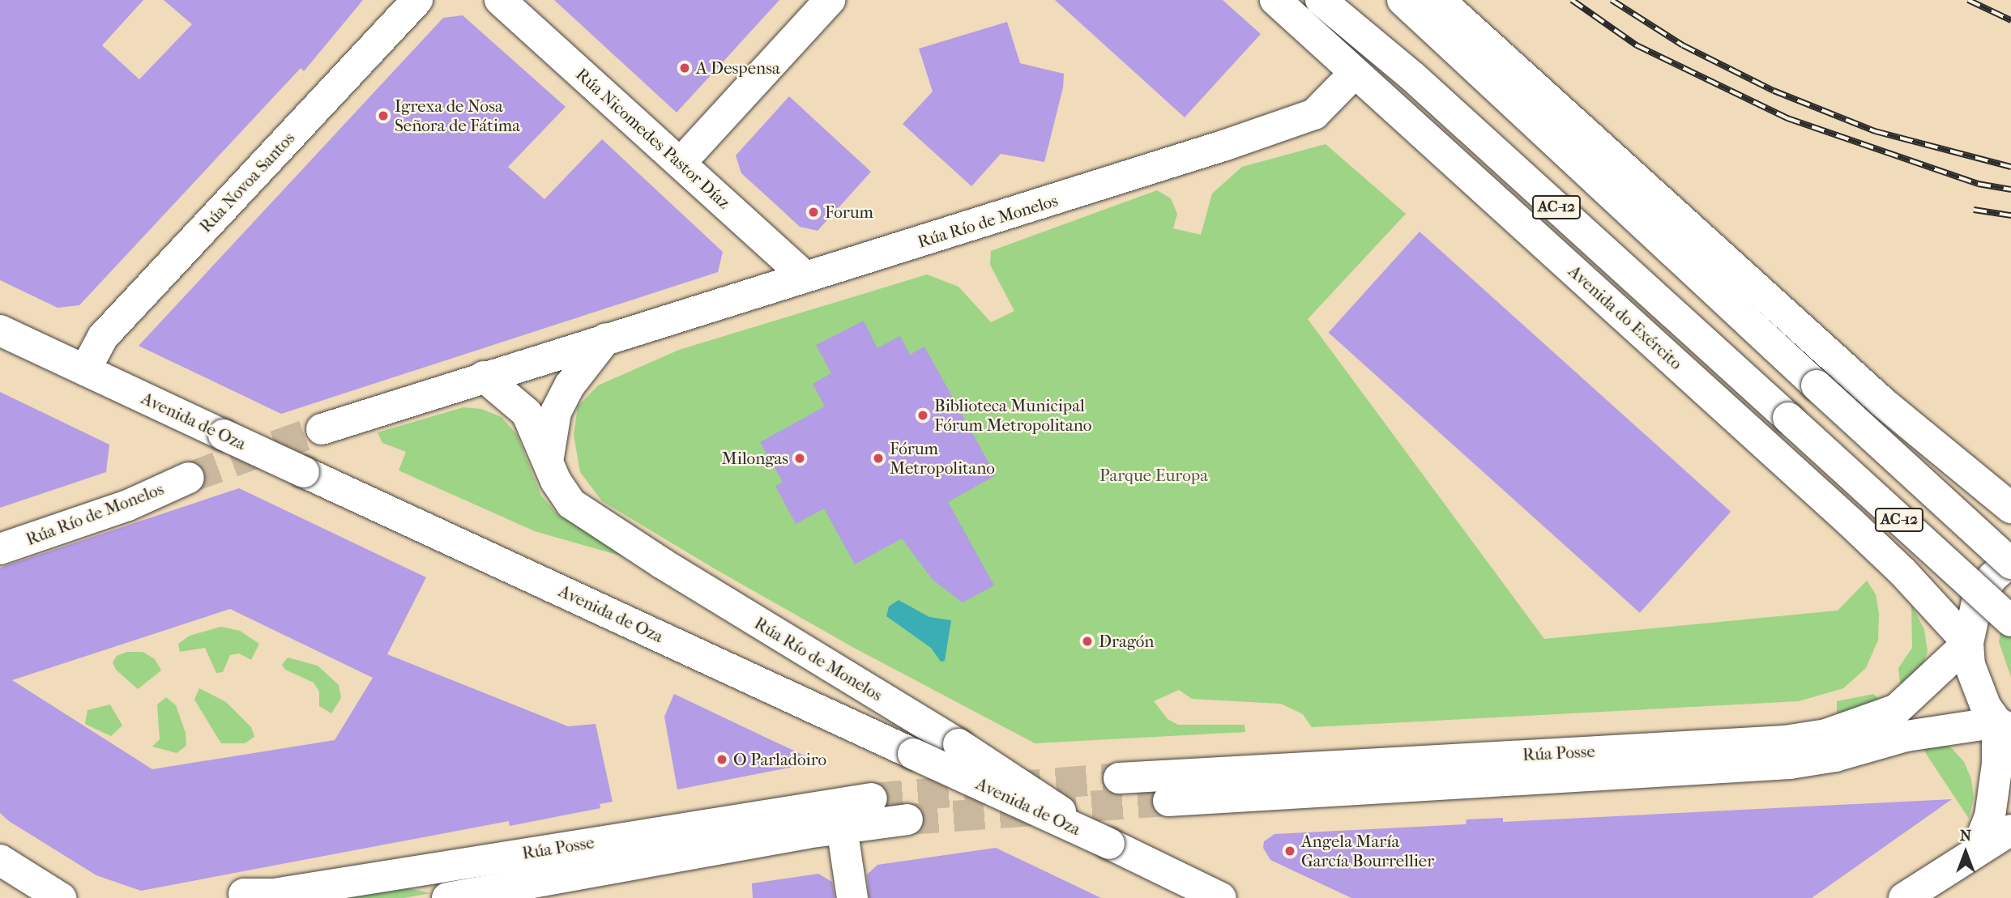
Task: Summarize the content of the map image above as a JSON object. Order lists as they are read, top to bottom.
{
  "streets": {
    "street": [
      "Rúa Nicomedes Pastor Díaz",
      "Rúa Novoa Santos",
      "AC-12",
      "Rúa Río de Monelos",
      "Avenida do Exército",
      "Avenida de Oza",
      "Rúa Posse"
    ]
  },
  "crossings": [
    ["Rúa Nicomedes Pastor Díaz", "Rúa Río de Monelos"],
    ["Rúa Novoa Santos", "Avenida de Oza"],
    ["Rúa Río de Monelos", "Avenida do Exército"],
    ["Rúa Río de Monelos", "Avenida de Oza"],
    ["Avenida do Exército", "Rúa Posse"]
  ],
  "parks": ["Parque Europa"],
  "places": [
    "A Despensa",
    "Igrexa de Nosa Señora de Fátima",
    "Forum",
    "Biblioteca Municipal Fórum Metropolitano",
    "Milongas",
    "Fórum Metropolitano",
    "Dragón",
    "O Parladoiro",
    "Angela María García Bourrellier"
  ],
  "north": "top"
}
